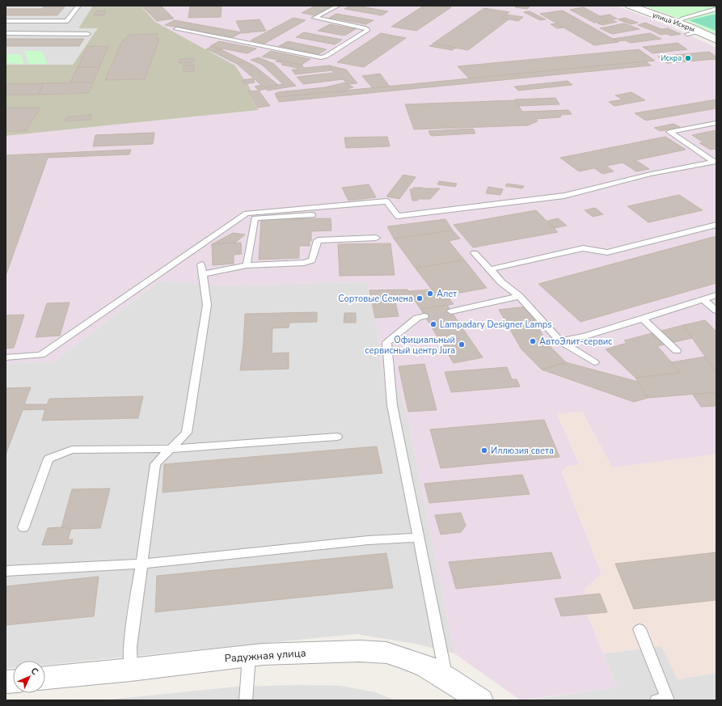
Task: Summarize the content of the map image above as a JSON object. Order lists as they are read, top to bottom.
{
  "streets": {
    "street": ["улица Искры", "Радужная улица"]
  },
  "places": [
    "Искра",
    "Алет",
    "Сортовые Семена",
    "Lampadary Designer Lamps",
    "АвтоЭлит-сервис",
    "Официальный сервисный центр Jura",
    "Иллюзия света"
  ],
  "north": "top right"
}
